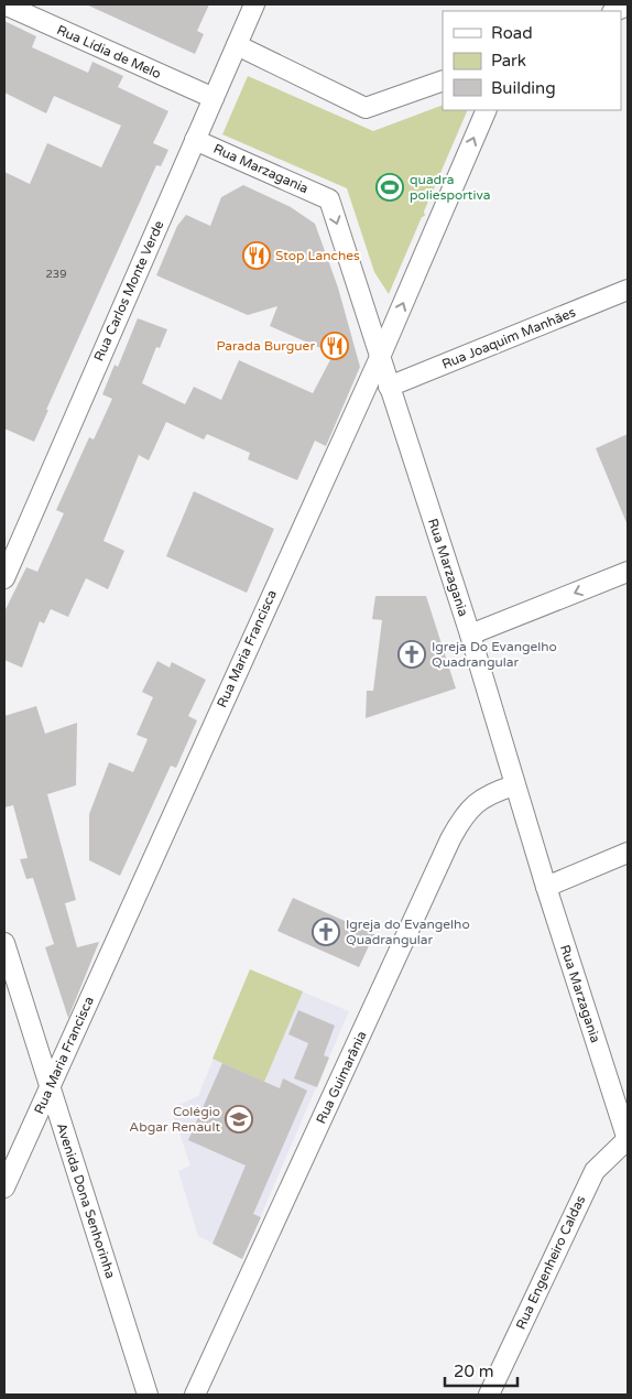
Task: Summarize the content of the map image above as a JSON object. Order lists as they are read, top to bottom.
{
  "streets": {
    "street": [
      "Rua Lídia de Melo",
      "Rua Marzagania",
      "Rua Carlos Monte Verde",
      "Rua Joaquim Manhães",
      "Rua Maria Francisca",
      "Rua Guimarânia",
      "Avenida Dona Senhorinha",
      "Rua Engenheiro Caldas"
    ]
  },
  "crossings": [
    ["Rua Lídia de Melo", "Rua Carlos Monte Verde"],
    ["Rua Marzagania", "Rua Carlos Monte Verde"],
    ["Rua Marzagania", "Rua Joaquim Manhães"],
    ["Rua Marzagania", "Rua Maria Francisca"],
    ["Rua Marzagania", "Rua Guimarânia"],
    ["Rua Marzagania", "Rua Engenheiro Caldas"],
    ["Rua Maria Francisca", "Avenida Dona Senhorinha"]
  ],
  "places": {
    "sports": ["quadra poliesportiva"],
    "restaurant": ["Stop Lanches", "Parada Burguer"],
    "church": ["Igreja Do Evangelho Quadrangular", "Igreja do Evangelho Quadrangular"],
    "school or university": ["Colégio Abgar Renault"]
  },
  "house_numbers": ["239"],
  "legend": ["Road", "Park", "Building"],
  "scale_bar": "20 m"
}
